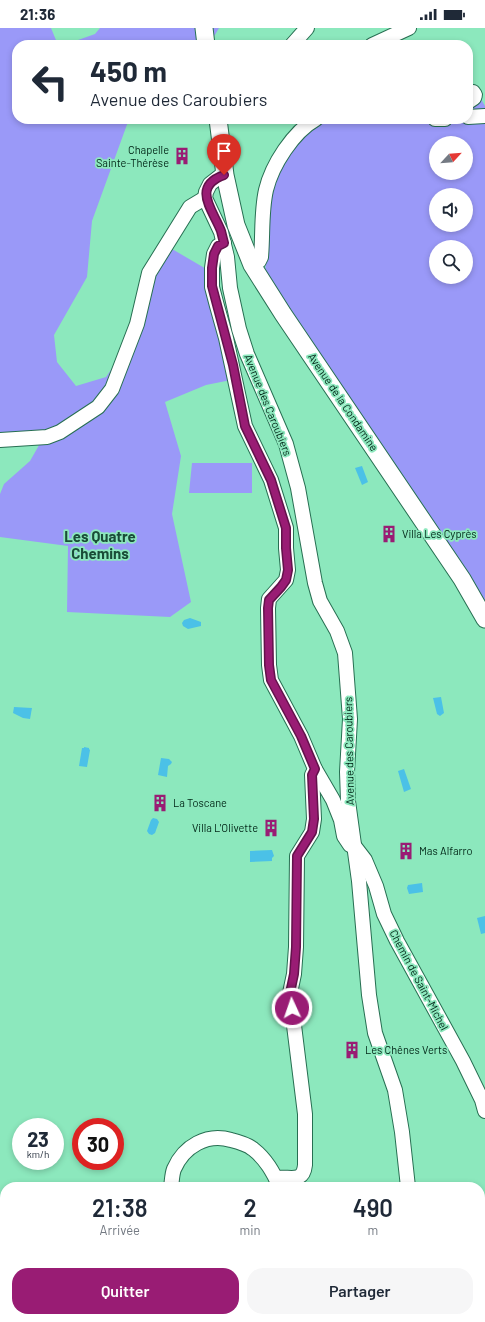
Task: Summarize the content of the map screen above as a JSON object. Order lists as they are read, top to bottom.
{
  "streets": {
    "main road": ["Avenue de la Condamine"],
    "street": ["Avenue des Caroubiers", "Chemin de Saint-Michel"]
  },
  "crossings": [
    ["Avenue des Caroubiers", "Chemin de Saint-Michel"]
  ],
  "districts": ["Les Quatre Chemins"],
  "places": {
    "building": [
      "Chapelle Sainte-Thérèse",
      "Villa Les Cyprès",
      "La Toscane",
      "Villa L'Olivette",
      "Mas Alfarro",
      "Les Chênes Verts"
    ]
  },
  "north": "top right",
  "page": {
    "status": "21:36",
    "turn": ["450 m", "Avenue des Caroubiers"],
    "speed": "23 km/h",
    "limit": "30",
    "eta": [
      "21:38",
      "Arrivée",
      "2",
      "min",
      "490",
      "m"
    ],
    "buttons": ["Quitter", "Partager"]
  }
}
